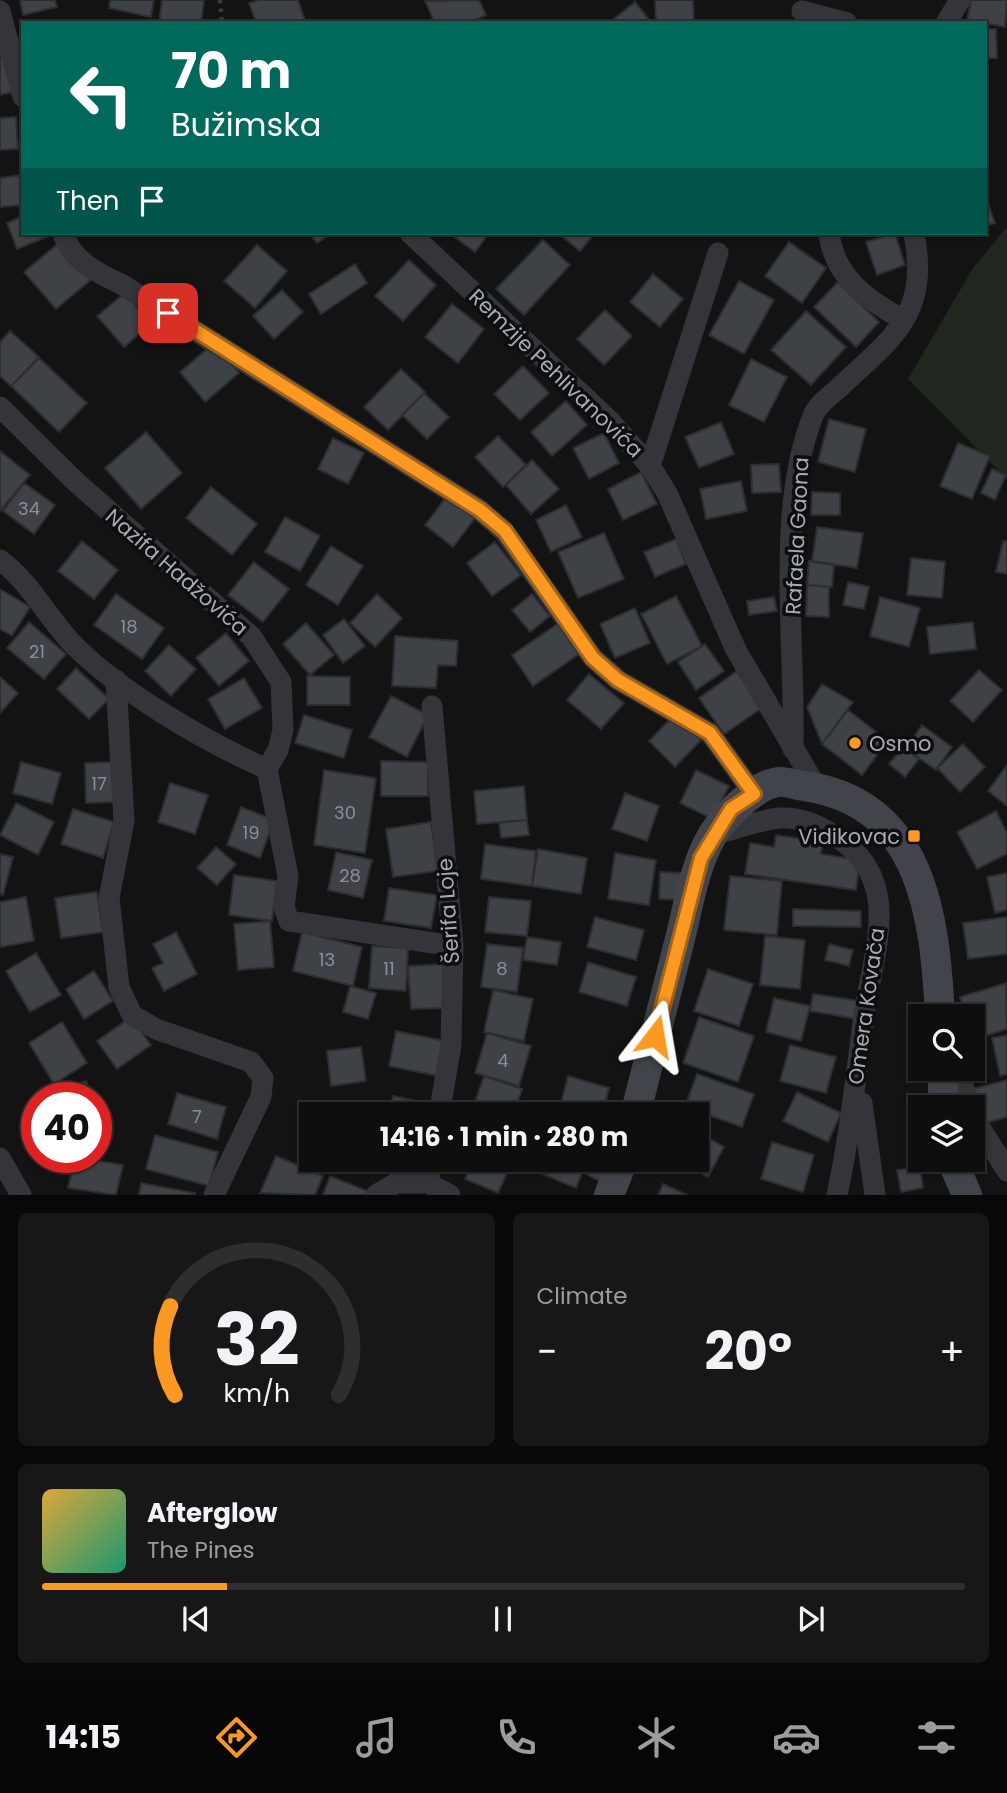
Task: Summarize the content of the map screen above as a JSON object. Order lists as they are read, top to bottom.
{
  "streets": {
    "street": [
      "Remzije Pehlivanovića",
      "Rafaela Gaona",
      "Nazifa Hadžovića",
      "Šerifa Loje",
      "Omera Kovača"
    ]
  },
  "crossings": [
    ["Remzije Pehlivanovića", "Rafaela Gaona"]
  ],
  "places": {
    "other": ["Osmo"],
    "transit": ["Vidikovac"]
  },
  "house_numbers": [
    "34",
    "18",
    "21",
    "17",
    "30",
    "19",
    "28",
    "13",
    "11",
    "8",
    "4",
    "7"
  ],
  "page": {
    "turn": ["70 m", "Bužimska"],
    "then": "Then",
    "limit": "40",
    "trip": "14:16 · 1 min · 280 m",
    "tile": "Climate",
    "heat": ["−", "20°", "+"],
    "song": ["Afterglow", "The Pines"],
    "tabs": "14:15",
    "gauge": ["32", "km/h"]
  }
}
